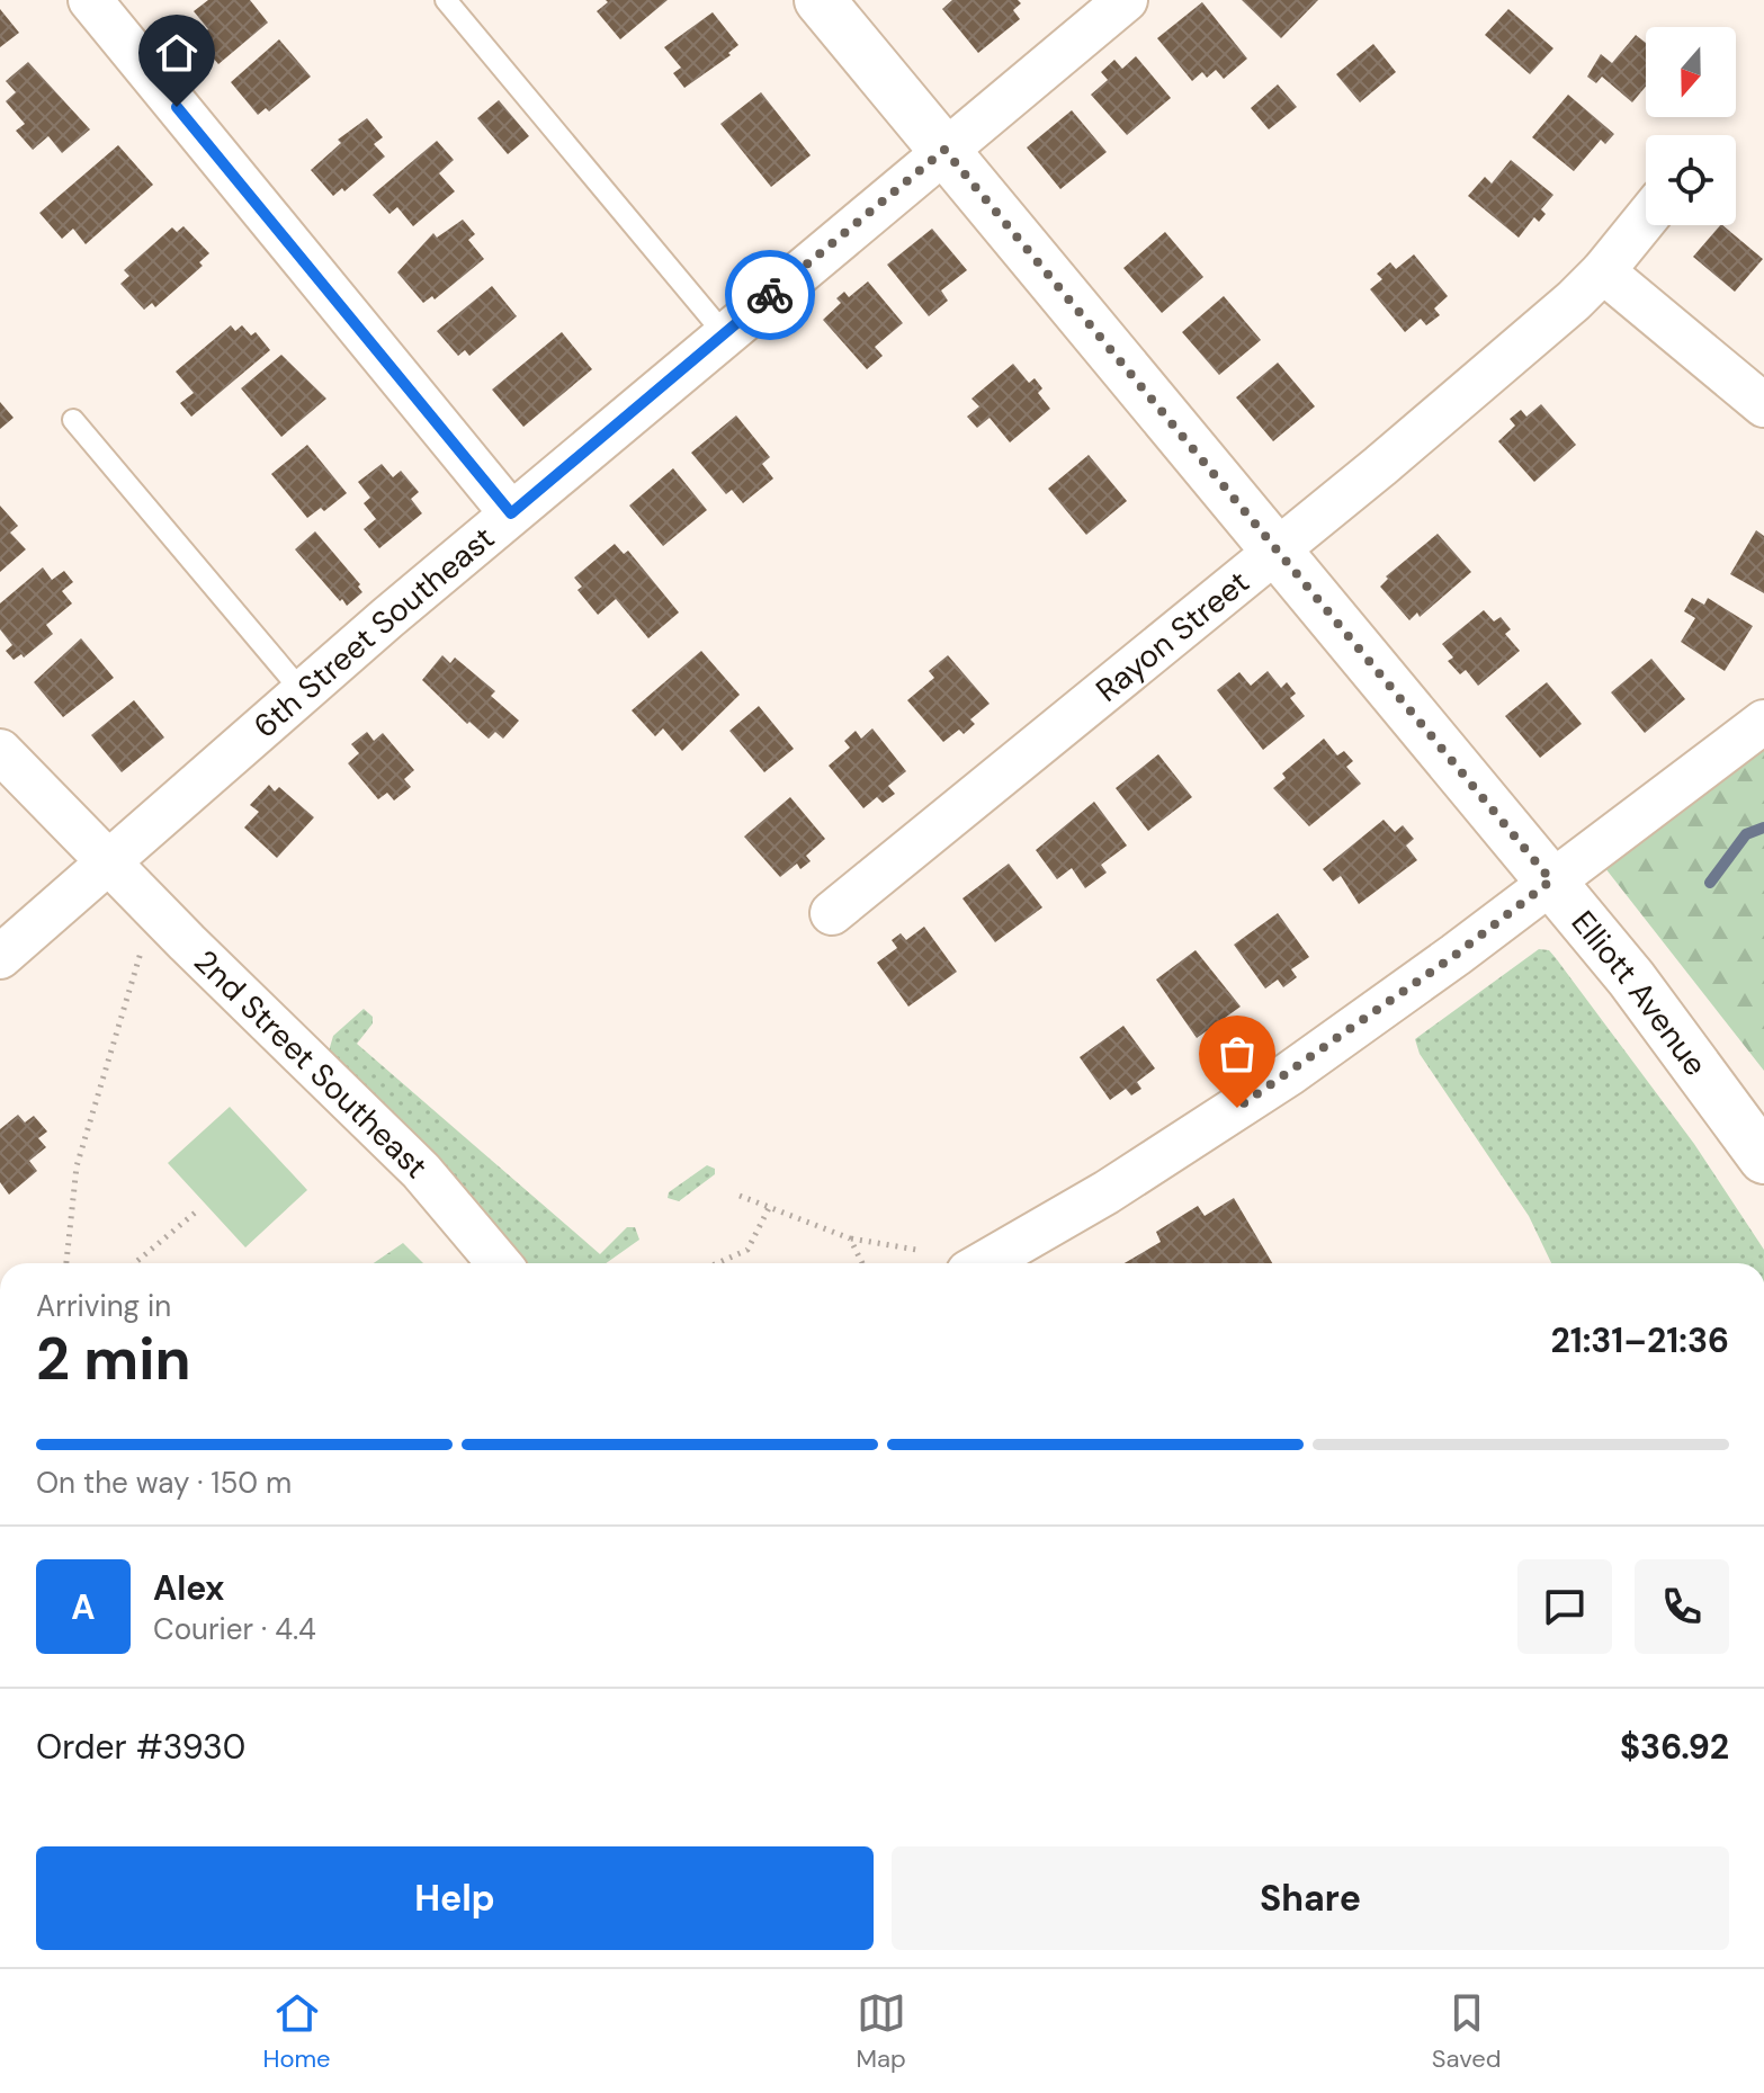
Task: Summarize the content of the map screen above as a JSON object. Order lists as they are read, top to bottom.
{
  "streets": {
    "street": [
      "6th Street Southeast",
      "Rayon Street",
      "Elliott Avenue",
      "2nd Street Southeast"
    ]
  },
  "crossings": [
    ["6th Street Southeast", "Elliott Avenue"],
    ["6th Street Southeast", "2nd Street Southeast"],
    ["Rayon Street", "Elliott Avenue"]
  ],
  "north": "bottom",
  "page": {
    "heading": ["2 min", "Arriving in", "21:31–21:36"],
    "panel": [
      "Alex",
      "Courier · 4.4",
      "Order #3930",
      "$36.92"
    ],
    "bar": "On the way · 150 m",
    "round": "A",
    "buttons": ["Help", "Share"],
    "tabs": ["Home", "Map", "Saved"]
  }
}
